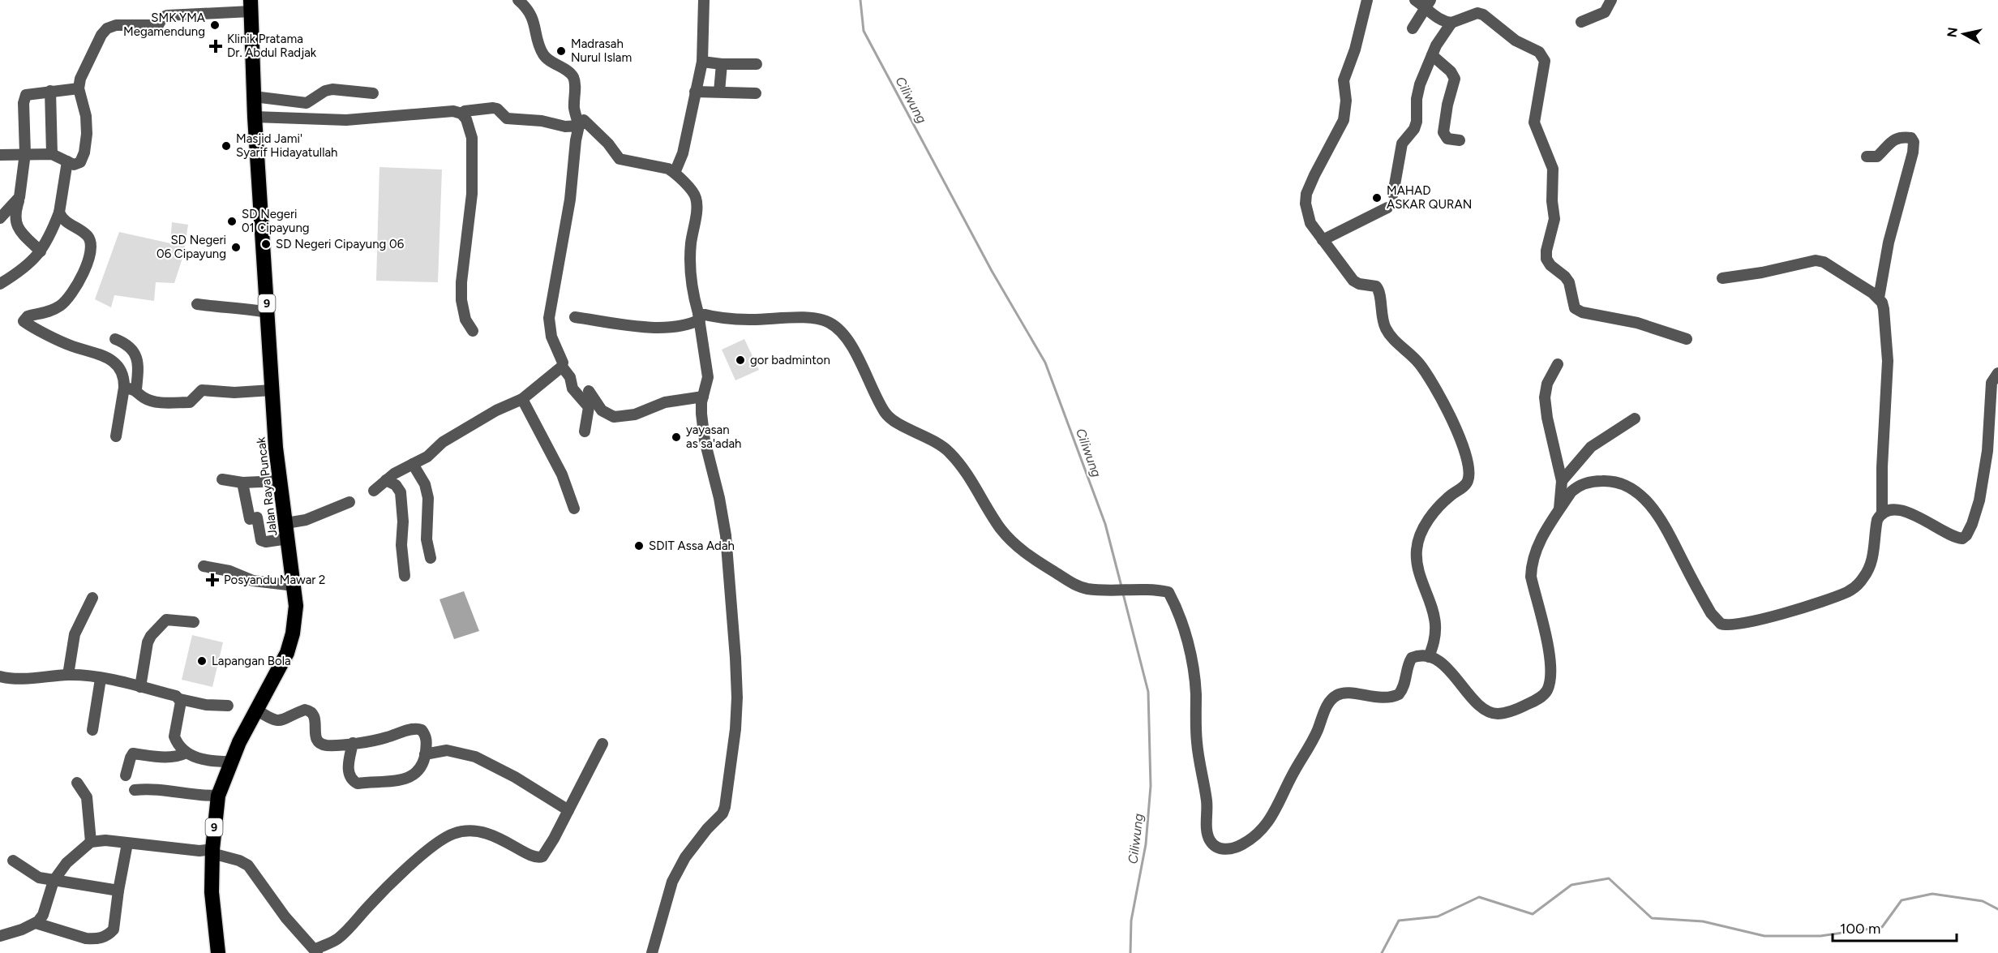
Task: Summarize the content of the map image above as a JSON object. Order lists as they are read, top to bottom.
{
  "streets": {
    "highway": ["9", "Jalan Raya Puncak"]
  },
  "water": ["Ciliwung"],
  "places": {
    "other": [
      "SMK YMA Megamendung",
      "Madrasah Nurul Islam",
      "Masjid Jami' Syarif Hidayatullah",
      "MAHAD ASKAR QURAN",
      "SD Negeri 01 Cipayung",
      "SD Negeri Cipayung 06",
      "SD Negeri 06 Cipayung",
      "gor badminton",
      "yayasan as sa'adah",
      "SDIT Assa Adah",
      "Lapangan Bola"
    ],
    "health": ["Klinik Pratama Dr. Abdul Radjak", "Posyandu Mawar 2"]
  },
  "scale_bar": "100 m",
  "north": "left"
}
